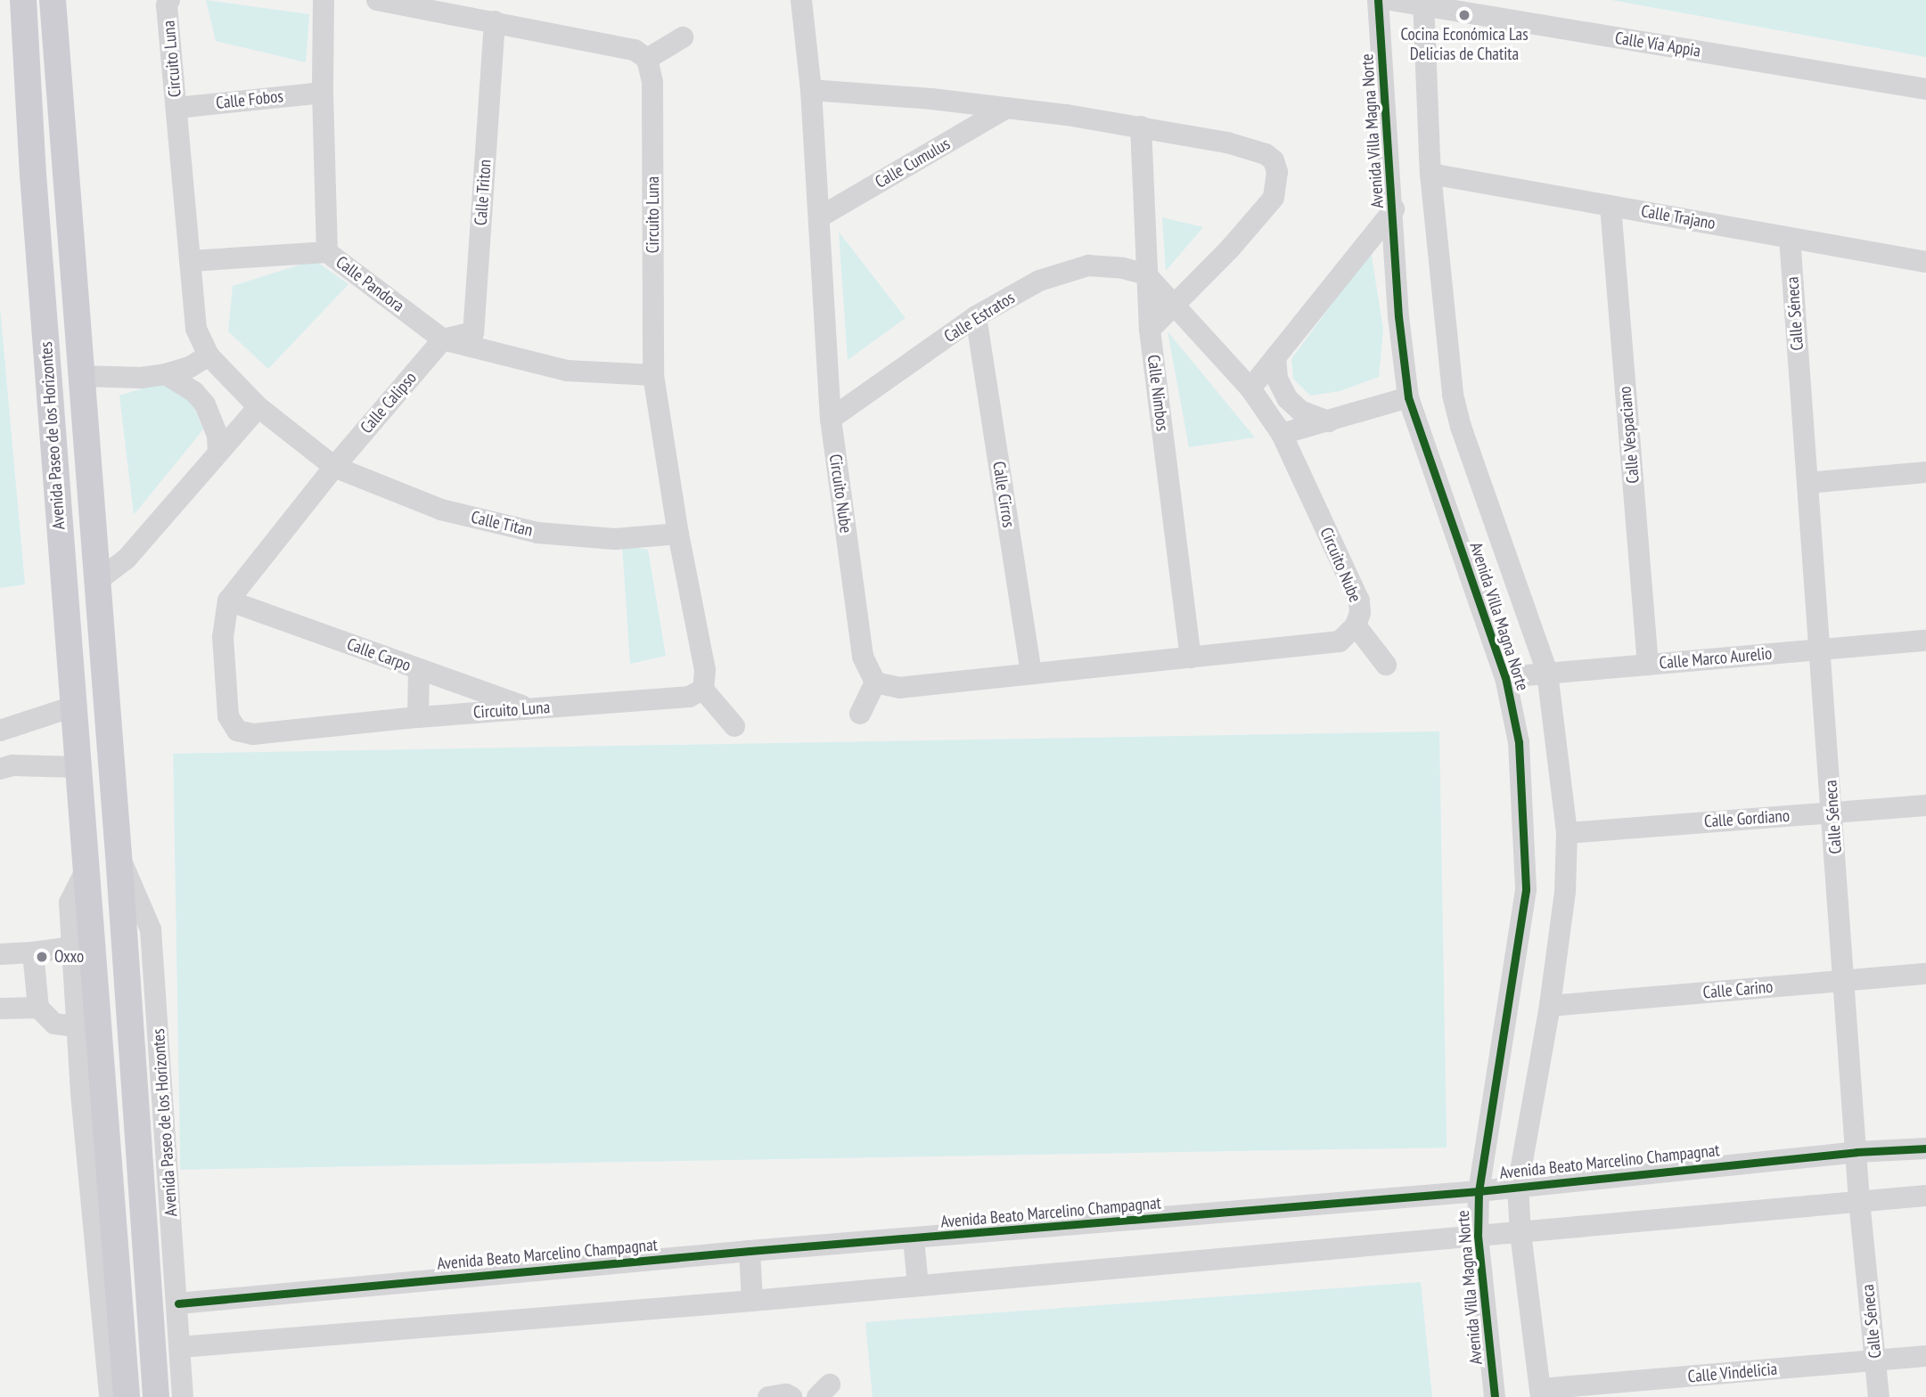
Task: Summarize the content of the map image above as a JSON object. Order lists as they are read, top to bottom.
{
  "streets": {
    "main road": ["Avenida Paseo de los Horizontes"],
    "street": [
      "Calle Vía Appia",
      "Circuito Luna",
      "Calle Fobos",
      "Avenida Villa Magna Norte",
      "Calle Cumulus",
      "Calle Triton",
      "Calle Trajano",
      "Calle Pandora",
      "Calle Séneca",
      "Calle Estratos",
      "Calle Nimbos",
      "Calle Calipso",
      "Calle Vespaciano",
      "Circuito Nube",
      "Calle Cirros",
      "Calle Titan",
      "Calle Carpo",
      "Calle Marco Aurelio",
      "Calle Gordiano",
      "Calle Carino",
      "Avenida Beato Marcelino Champagnat",
      "Calle Vindelicia"
    ]
  },
  "crossings": [
    ["Calle Vía Appia", "Avenida Villa Magna Norte"],
    ["Circuito Luna", "Calle Fobos"],
    ["Circuito Luna", "Calle Pandora"],
    ["Circuito Luna", "Calle Calipso"],
    ["Circuito Luna", "Calle Titan"],
    ["Circuito Luna", "Calle Carpo"],
    ["Calle Fobos", "Calle Pandora"],
    ["Avenida Villa Magna Norte", "Calle Trajano"],
    ["Avenida Villa Magna Norte", "Calle Marco Aurelio"],
    ["Avenida Villa Magna Norte", "Calle Gordiano"],
    ["Avenida Villa Magna Norte", "Calle Carino"],
    ["Avenida Villa Magna Norte", "Avenida Beato Marcelino Champagnat"],
    ["Avenida Villa Magna Norte", "Calle Vindelicia"],
    ["Calle Cumulus", "Circuito Nube"],
    ["Calle Triton", "Calle Pandora"],
    ["Calle Triton", "Calle Calipso"],
    ["Calle Trajano", "Calle Séneca"],
    ["Calle Trajano", "Calle Vespaciano"],
    ["Calle Pandora", "Calle Calipso"],
    ["Calle Séneca", "Calle Marco Aurelio"],
    ["Calle Séneca", "Calle Gordiano"],
    ["Calle Séneca", "Calle Carino"],
    ["Calle Séneca", "Avenida Beato Marcelino Champagnat"],
    ["Calle Séneca", "Calle Vindelicia"],
    ["Calle Estratos", "Calle Nimbos"],
    ["Calle Estratos", "Circuito Nube"],
    ["Calle Estratos", "Calle Cirros"],
    ["Calle Nimbos", "Circuito Nube"],
    ["Calle Calipso", "Calle Titan"],
    ["Calle Vespaciano", "Calle Marco Aurelio"],
    ["Avenida Paseo de los Horizontes", "Avenida Beato Marcelino Champagnat"],
    ["Circuito Nube", "Calle Cirros"]
  ],
  "places": ["Cocina Económica Las Delicias de Chatita", "Oxxo"]
}
